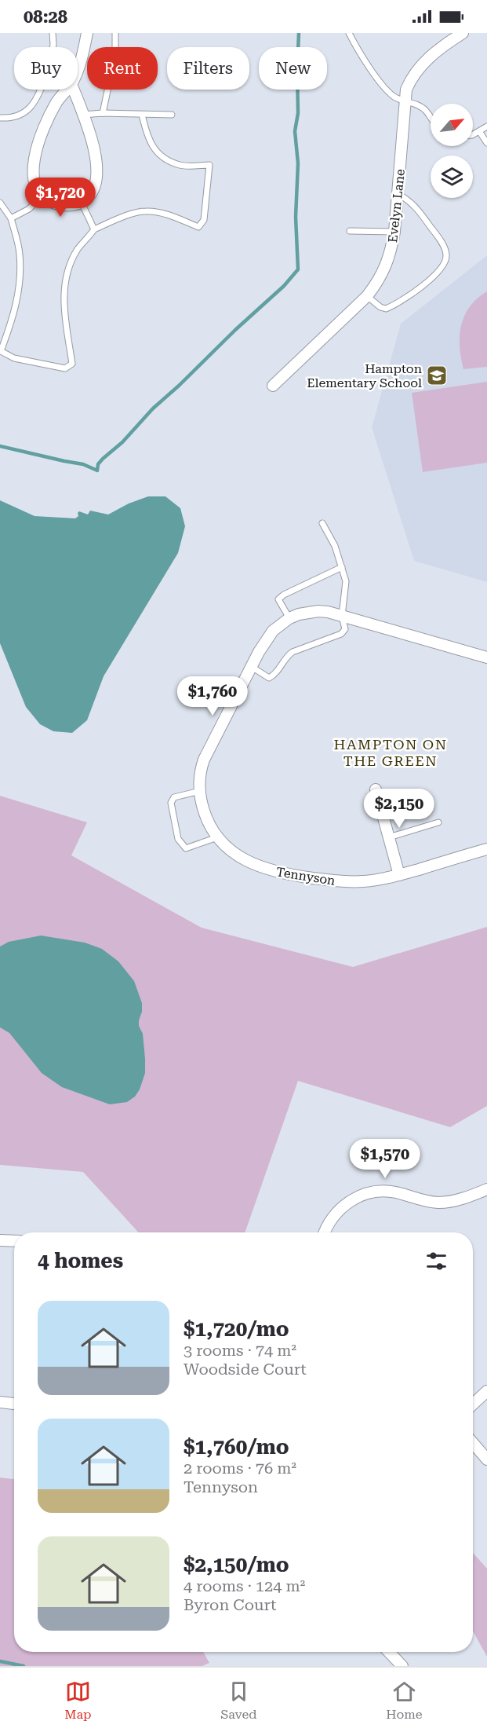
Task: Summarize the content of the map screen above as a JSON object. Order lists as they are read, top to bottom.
{
  "streets": {
    "street": ["Evelyn Lane", "Tennyson"]
  },
  "districts": ["HAMPTON ON THE GREEN"],
  "places": {
    "school or university": ["Hampton Elementary School"]
  },
  "north": "top right",
  "page": {
    "status": "08:28",
    "chip": [
      "Buy",
      "Rent",
      "Filters",
      "New"
    ],
    "price": [
      "$1,720",
      "$1,760",
      "$2,150",
      "$1,570"
    ],
    "heading": "4 homes",
    "list": [
      {
        "name": "$1,720/mo",
        "note": "3 rooms · 74 m² · Woodside Court"
      },
      {
        "name": "$1,760/mo",
        "note": "2 rooms · 76 m² · Tennyson"
      },
      {
        "name": "$2,150/mo",
        "note": "4 rooms · 124 m² · Byron Court"
      }
    ],
    "tabs": ["Map", "Saved", "Home"]
  }
}
